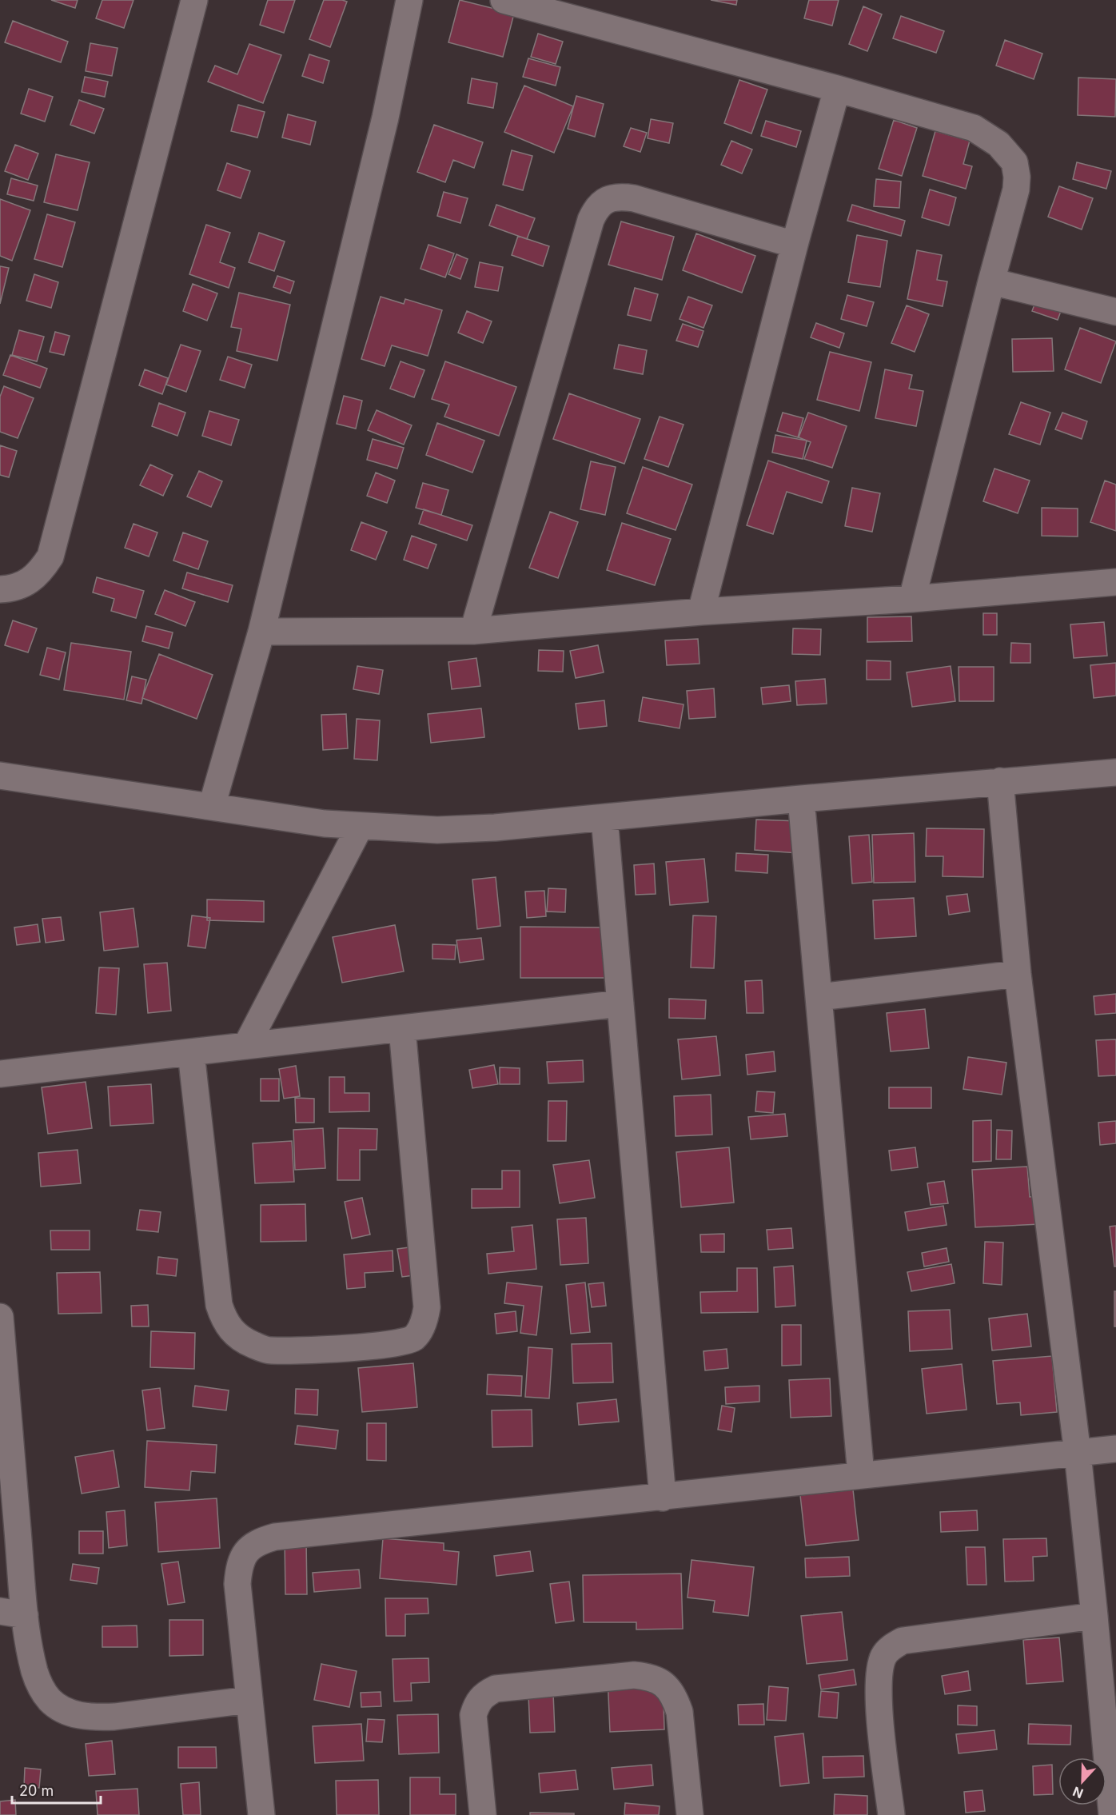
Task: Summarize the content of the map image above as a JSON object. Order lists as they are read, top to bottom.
{
  "scale_bar": "20 m",
  "north": "bottom"
}
